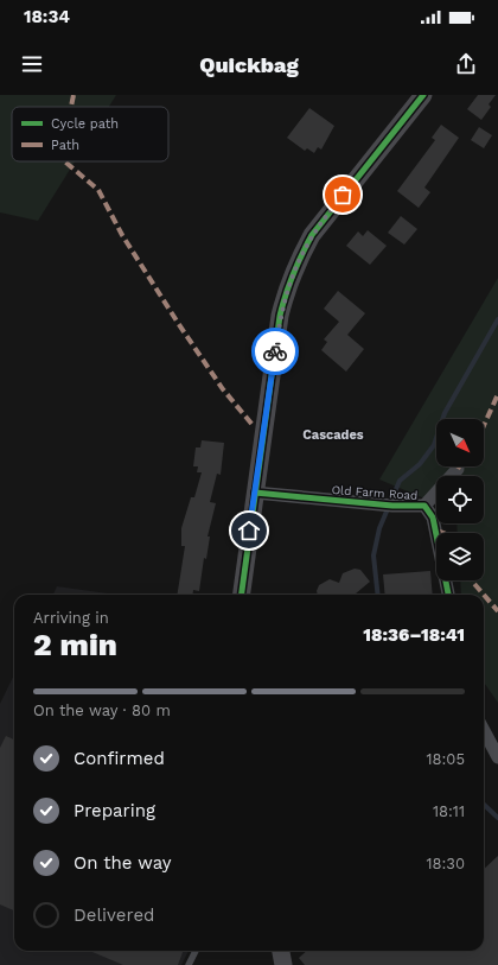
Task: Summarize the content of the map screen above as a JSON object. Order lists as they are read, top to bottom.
{
  "streets": {
    "street": ["Old Farm Road"]
  },
  "districts": ["Cascades"],
  "legend": ["Cycle path", "Path"],
  "north": "bottom right",
  "page": {
    "status": "18:34",
    "header": "Quickbag",
    "heading": ["2 min", "Arriving in", "18:36–18:41"],
    "bar": "On the way · 80 m",
    "list": [
      ["Confirmed", "18:05"],
      ["Preparing", "18:11"],
      ["On the way", "18:30"],
      "Delivered"
    ]
  }
}
